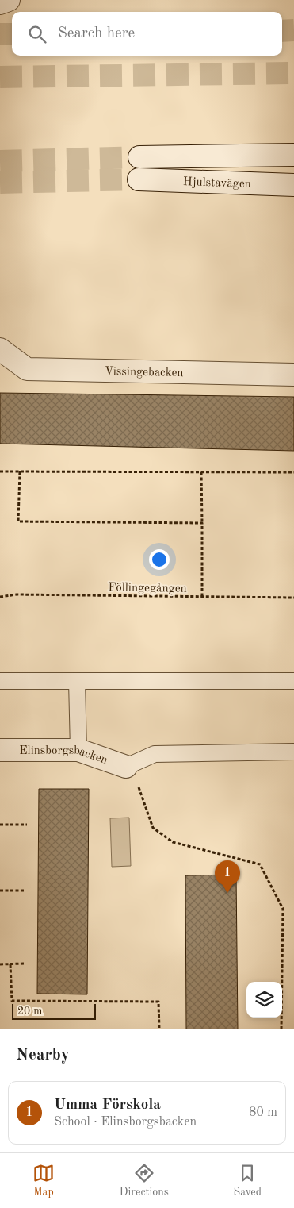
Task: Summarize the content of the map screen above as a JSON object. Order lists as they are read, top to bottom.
{
  "streets": {
    "street": ["Hjulstavägen", "Vissingebacken", "Elinsborgsbacken"],
    "path": ["Föllingegången"]
  },
  "scale_bar": "20 m",
  "page": {
    "search": "Search here",
    "pins": "1",
    "scale": "20 m",
    "heading": "Nearby",
    "list": [
      {
        "mark": "1",
        "name": "Umma Förskola",
        "note": "School · Elinsborgsbacken",
        "value": "80 m"
      }
    ],
    "nav": ["Map", "Directions", "Saved"]
  }
}
